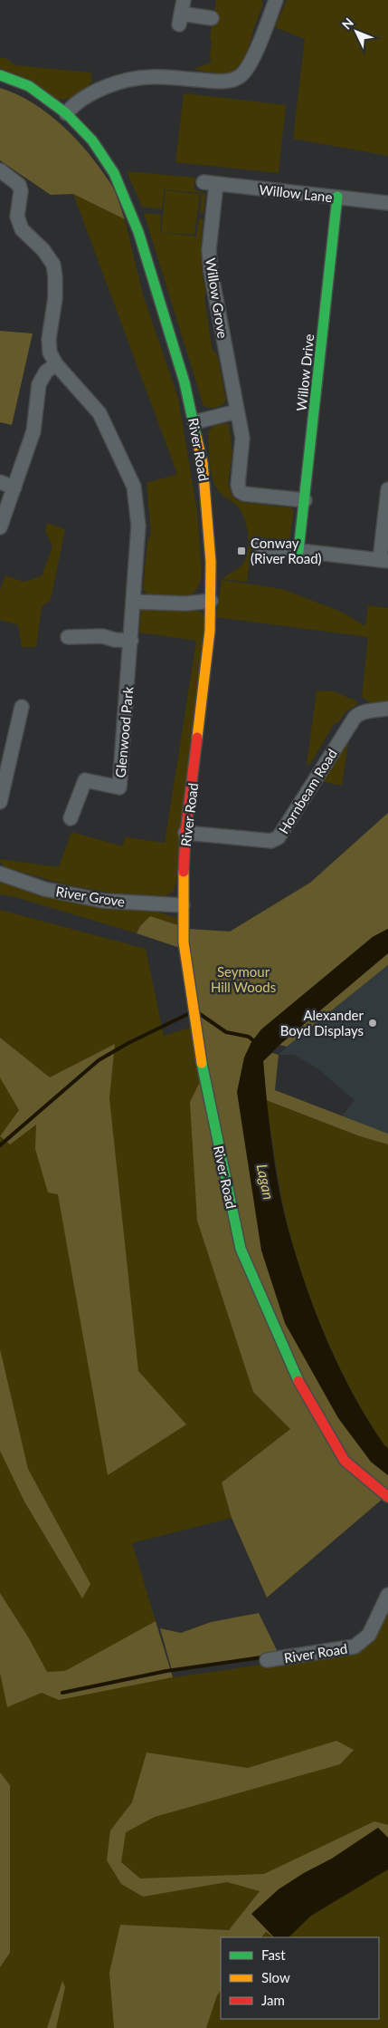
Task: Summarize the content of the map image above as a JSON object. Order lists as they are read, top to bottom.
{
  "streets": {
    "street": [
      "Willow Lane",
      "Willow Grove",
      "Willow Drive",
      "River Road",
      "Glenwood Park",
      "Hornbeam Road",
      "River Grove"
    ]
  },
  "crossings": [
    ["Willow Lane", "Willow Grove"],
    ["Willow Lane", "Willow Drive"],
    ["Willow Grove", "Willow Drive"],
    ["River Road", "Hornbeam Road"],
    ["River Road", "River Grove"]
  ],
  "water": ["Lagan"],
  "parks": ["Seymour Hill Woods"],
  "places": {
    "transit": ["Conway (River Road)"],
    "other": ["Alexander Boyd Displays"]
  },
  "legend": ["Fast", "Slow", "Jam"],
  "north": "top left"
}
